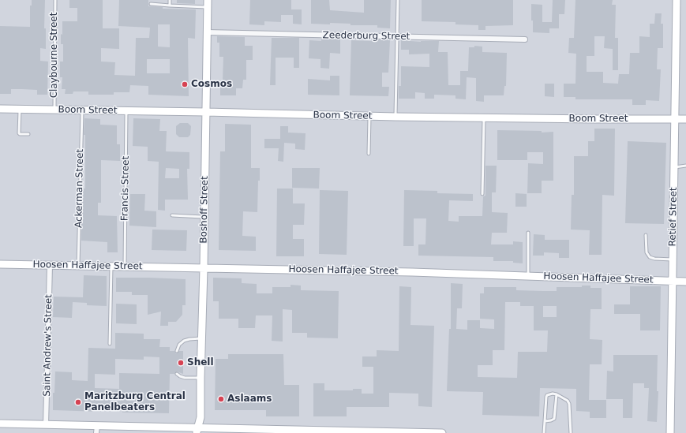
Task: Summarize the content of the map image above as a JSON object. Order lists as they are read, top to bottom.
{
  "streets": {
    "street": [
      "Zeederburg Street",
      "Boom Street",
      "Boshoff Street",
      "Retief Street",
      "Hoosen Haffajee Street",
      "Saint Andrew's Street"
    ],
    "lane": ["Claybourne Street", "Ackerman Street", "Francis Street"]
  },
  "crossings": [
    ["Zeederburg Street", "Boshoff Street"],
    ["Claybourne Street", "Boom Street"],
    ["Boom Street", "Ackerman Street"],
    ["Boom Street", "Francis Street"],
    ["Boom Street", "Boshoff Street"],
    ["Boom Street", "Retief Street"],
    ["Ackerman Street", "Hoosen Haffajee Street"],
    ["Francis Street", "Hoosen Haffajee Street"],
    ["Boshoff Street", "Hoosen Haffajee Street"],
    ["Retief Street", "Hoosen Haffajee Street"],
    ["Hoosen Haffajee Street", "Saint Andrew's Street"]
  ],
  "places": [
    "Cosmos",
    "Shell",
    "Aslaams",
    "Maritzburg Central Panelbeaters"
  ]
}
